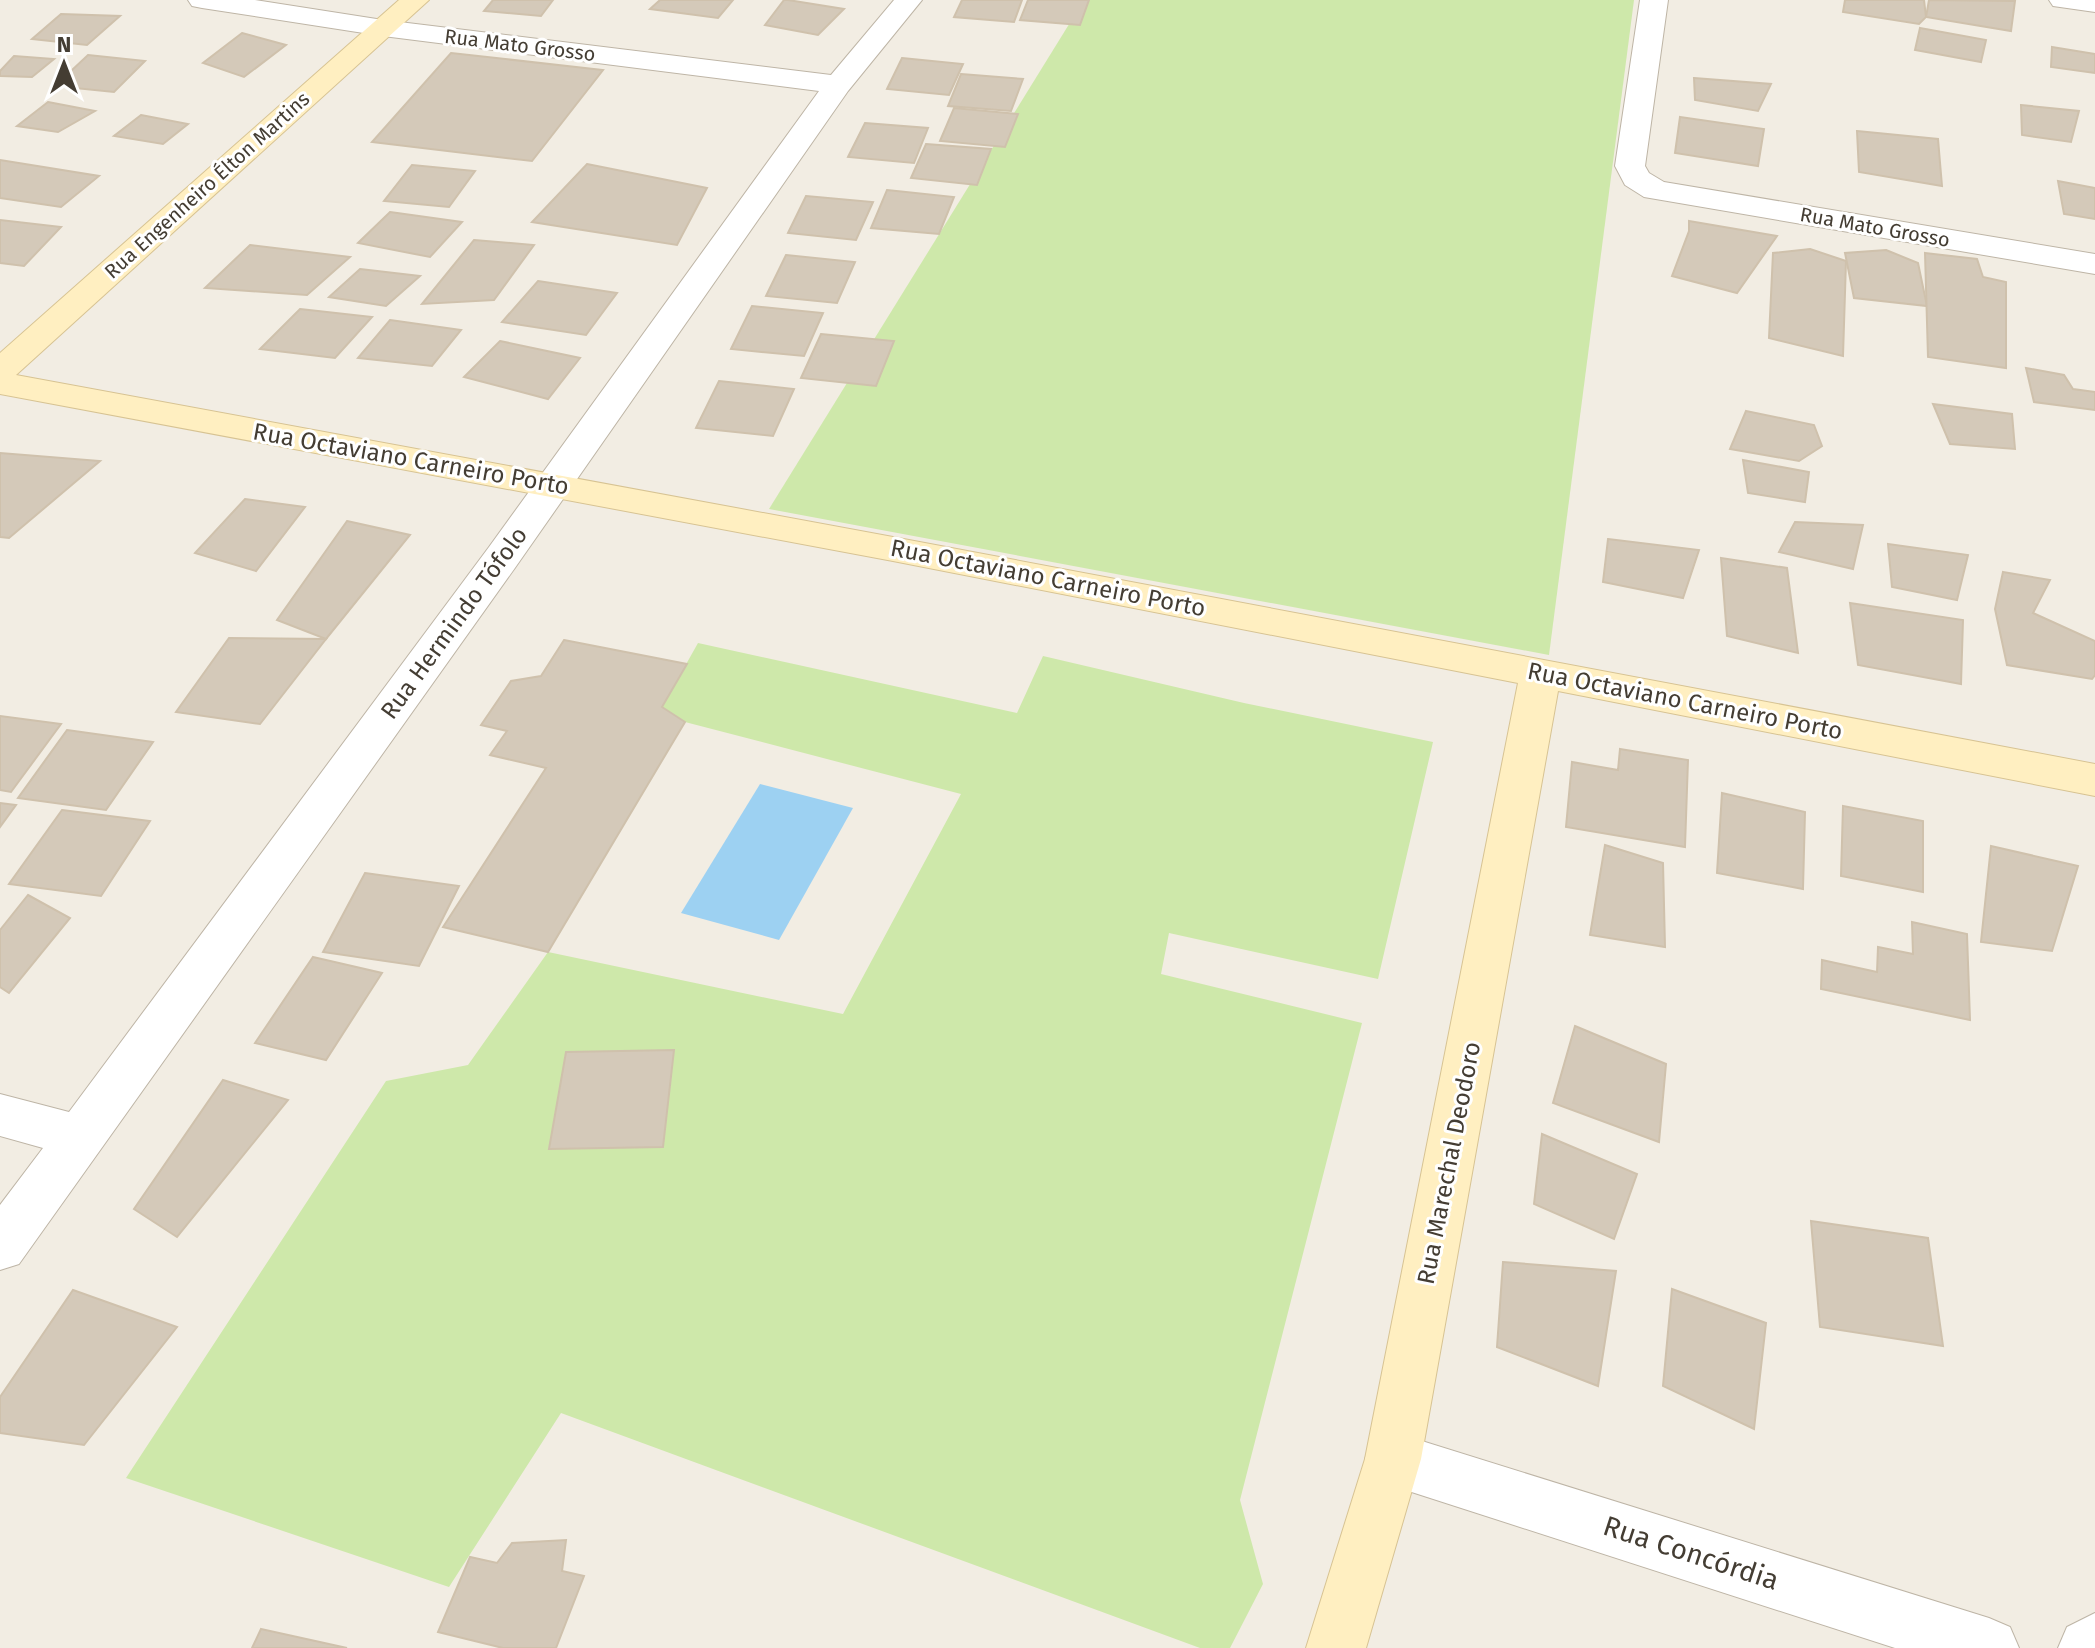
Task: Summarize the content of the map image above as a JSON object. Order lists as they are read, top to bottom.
{
  "streets": {
    "street": [
      "Rua Mato Grosso",
      "Rua Engenheiro Élton Martins",
      "Rua Octaviano Carneiro Porto",
      "Rua Hermindo Tófolo",
      "Rua Marechal Deodoro",
      "Rua Concórdia"
    ]
  },
  "crossings": [
    ["Rua Mato Grosso", "Rua Engenheiro Élton Martins"],
    ["Rua Mato Grosso", "Rua Hermindo Tófolo"],
    ["Rua Octaviano Carneiro Porto", "Rua Hermindo Tófolo"],
    ["Rua Octaviano Carneiro Porto", "Rua Marechal Deodoro"],
    ["Rua Marechal Deodoro", "Rua Concórdia"]
  ],
  "north": "top"
}
